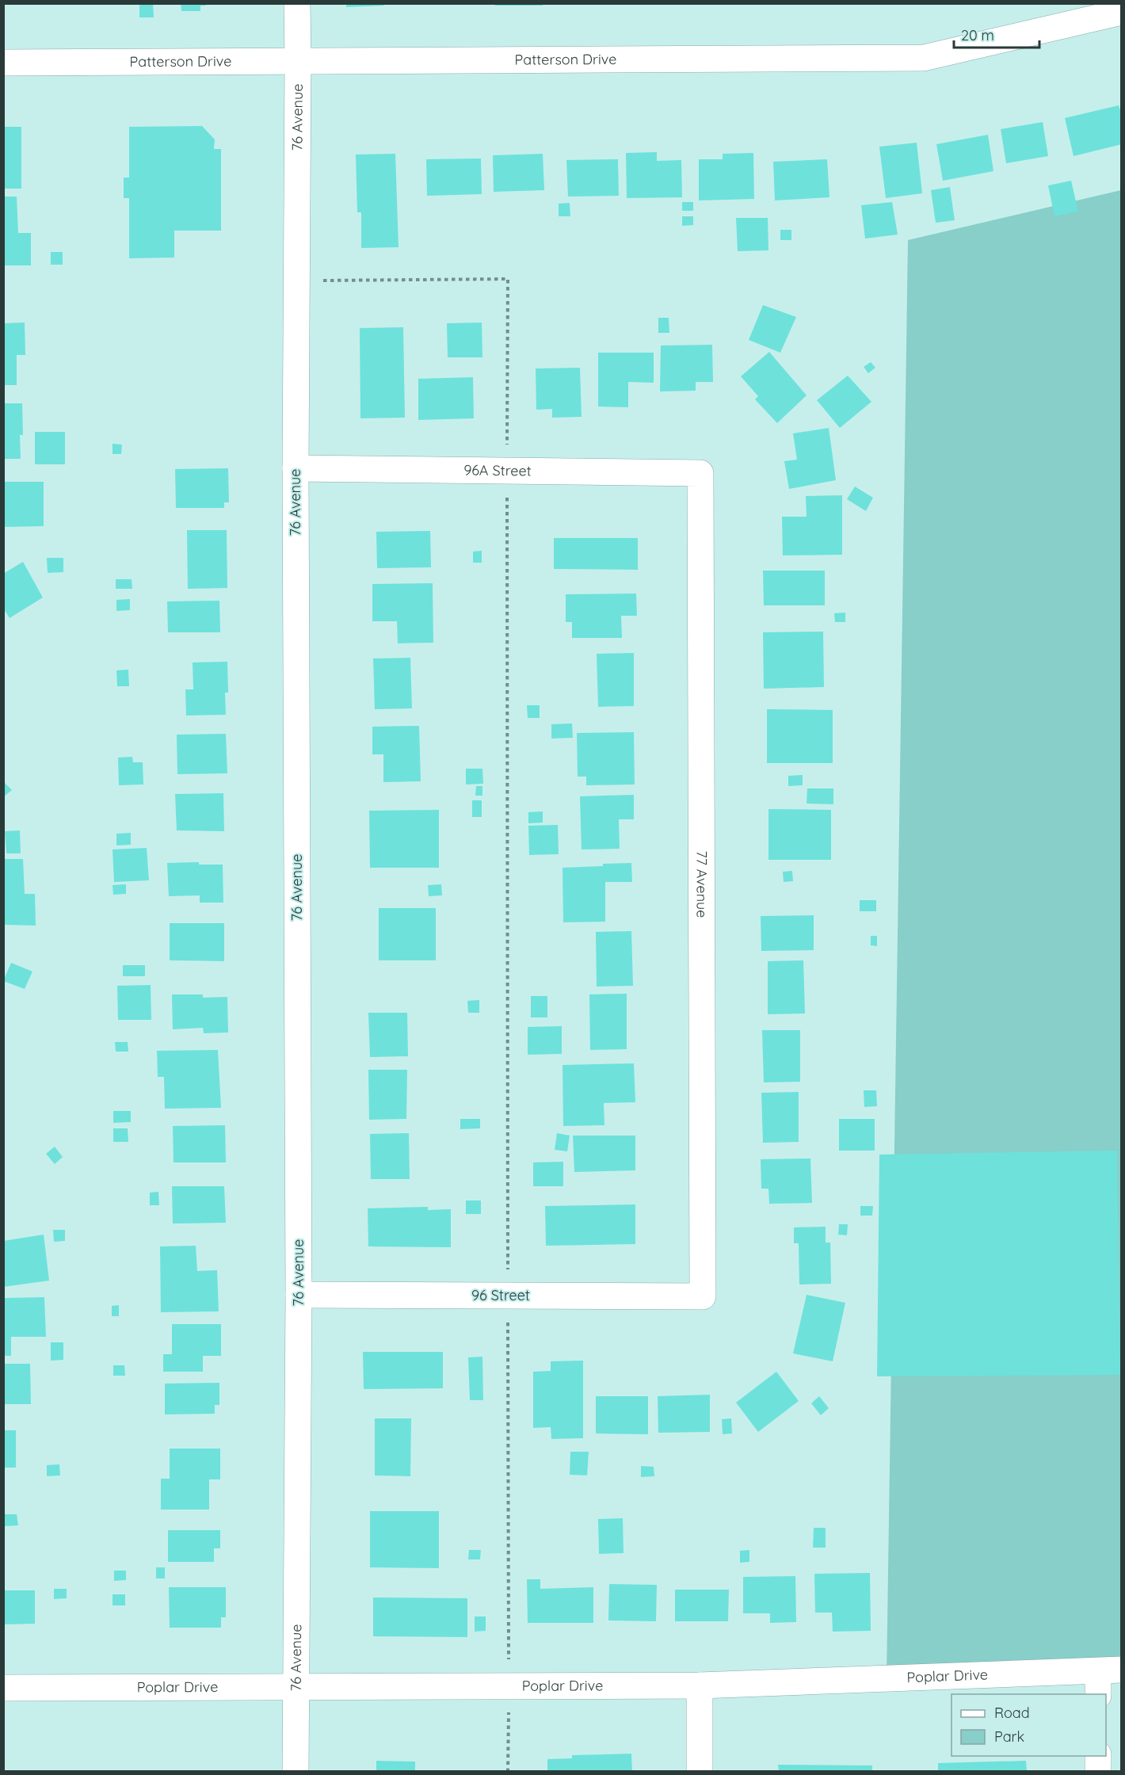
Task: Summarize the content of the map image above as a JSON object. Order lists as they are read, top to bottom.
{
  "streets": {
    "street": [
      "Patterson Drive",
      "76 Avenue",
      "96A Street",
      "77 Avenue",
      "96 Street",
      "Poplar Drive"
    ]
  },
  "crossings": [
    ["Patterson Drive", "76 Avenue"],
    ["76 Avenue", "96A Street"],
    ["76 Avenue", "96 Street"],
    ["76 Avenue", "Poplar Drive"],
    ["96A Street", "77 Avenue"],
    ["77 Avenue", "96 Street"]
  ],
  "legend": ["Road", "Park"],
  "scale_bar": "20 m"
}
